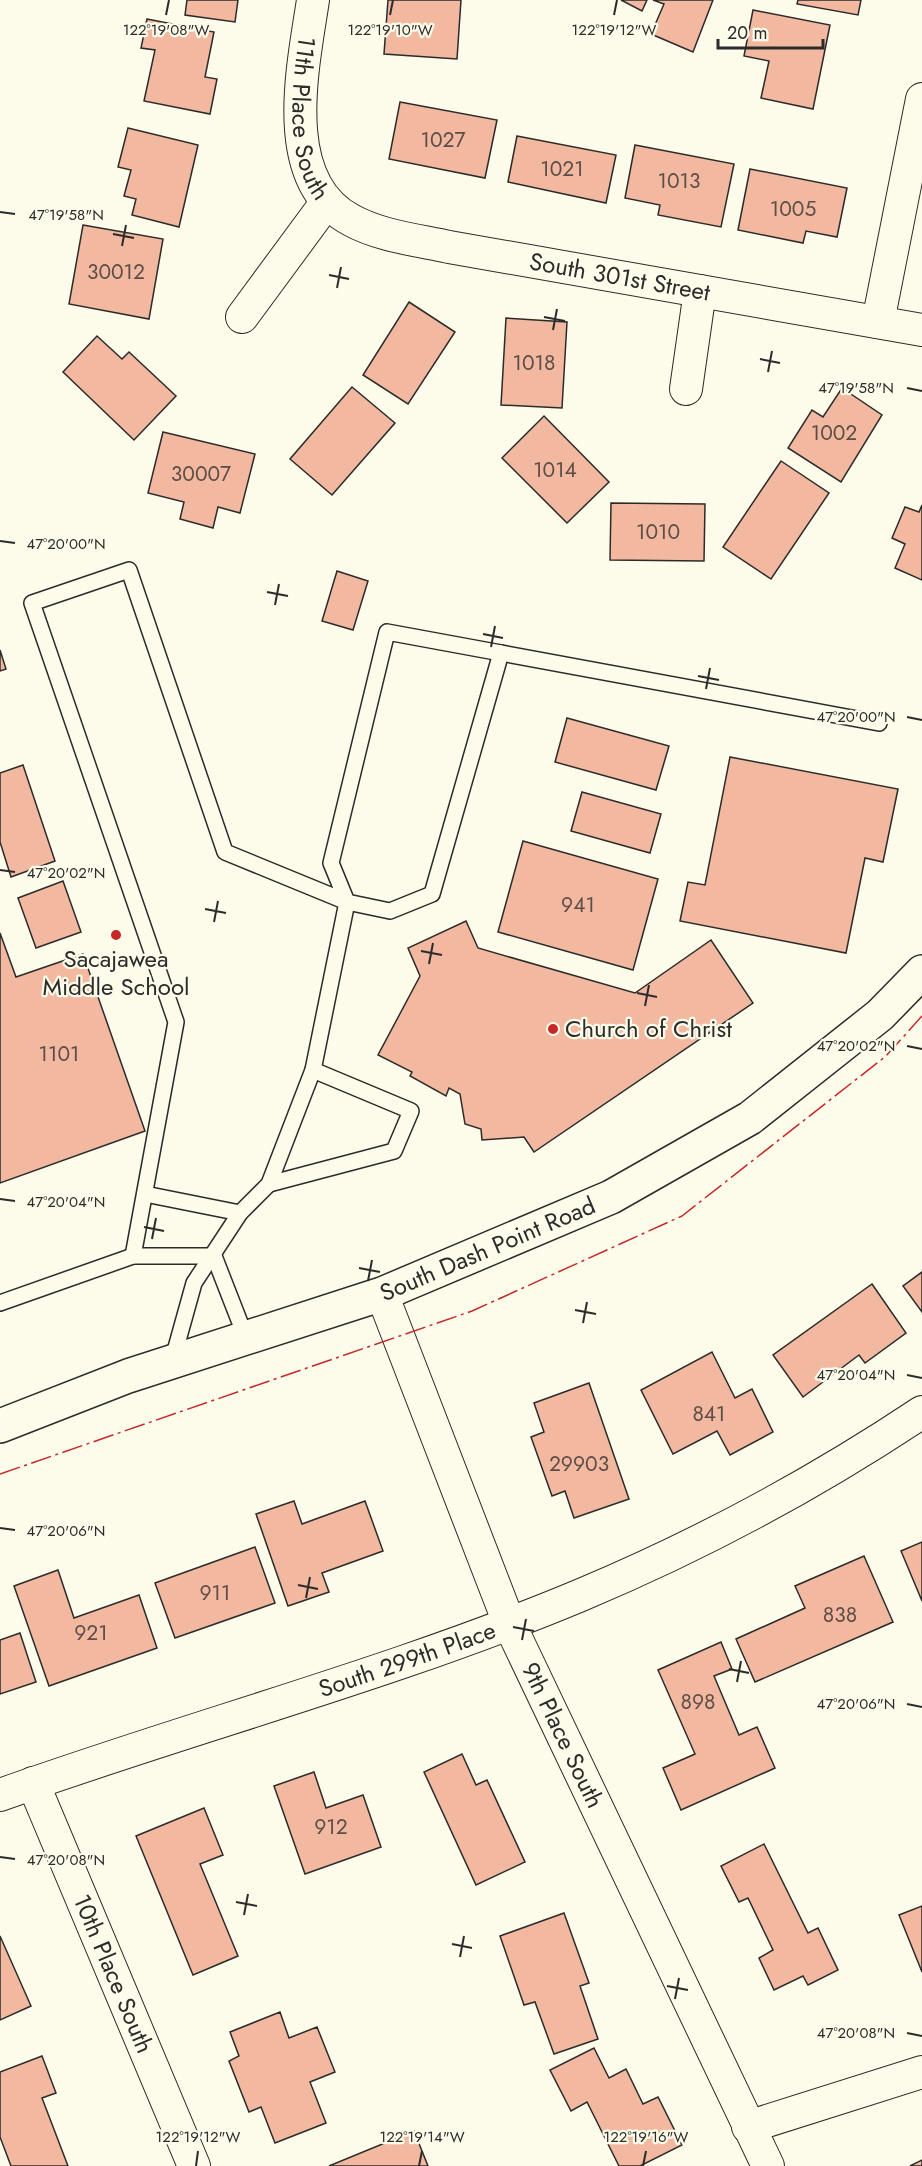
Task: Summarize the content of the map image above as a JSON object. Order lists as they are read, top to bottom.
{
  "streets": {
    "main road": ["South Dash Point Road"],
    "street": [
      "11th Place South",
      "South 301st Street",
      "South 299th Place",
      "9th Place South",
      "10th Place South"
    ]
  },
  "crossings": [
    ["11th Place South", "South 301st Street"],
    ["South Dash Point Road", "9th Place South"],
    ["South 299th Place", "9th Place South"],
    ["South 299th Place", "10th Place South"]
  ],
  "places": ["Sacajawea Middle School", "Church of Christ"],
  "house_numbers": [
    "1027",
    "1021",
    "1013",
    "1005",
    "30012",
    "1018",
    "1002",
    "1014",
    "30007",
    "1010",
    "941",
    "1101",
    "841",
    "29903",
    "911",
    "838",
    "921",
    "898",
    "912"
  ],
  "scale_bar": "20 m",
  "coordinates": [
    "122°19'08\"W",
    "122°19'10\"W",
    "122°19'12\"W",
    "47°19'58\"N",
    "47°20'00\"N",
    "47°20'02\"N",
    "47°20'04\"N",
    "47°20'06\"N",
    "47°20'08\"N",
    "122°19'14\"W",
    "122°19'16\"W"
  ]
}
